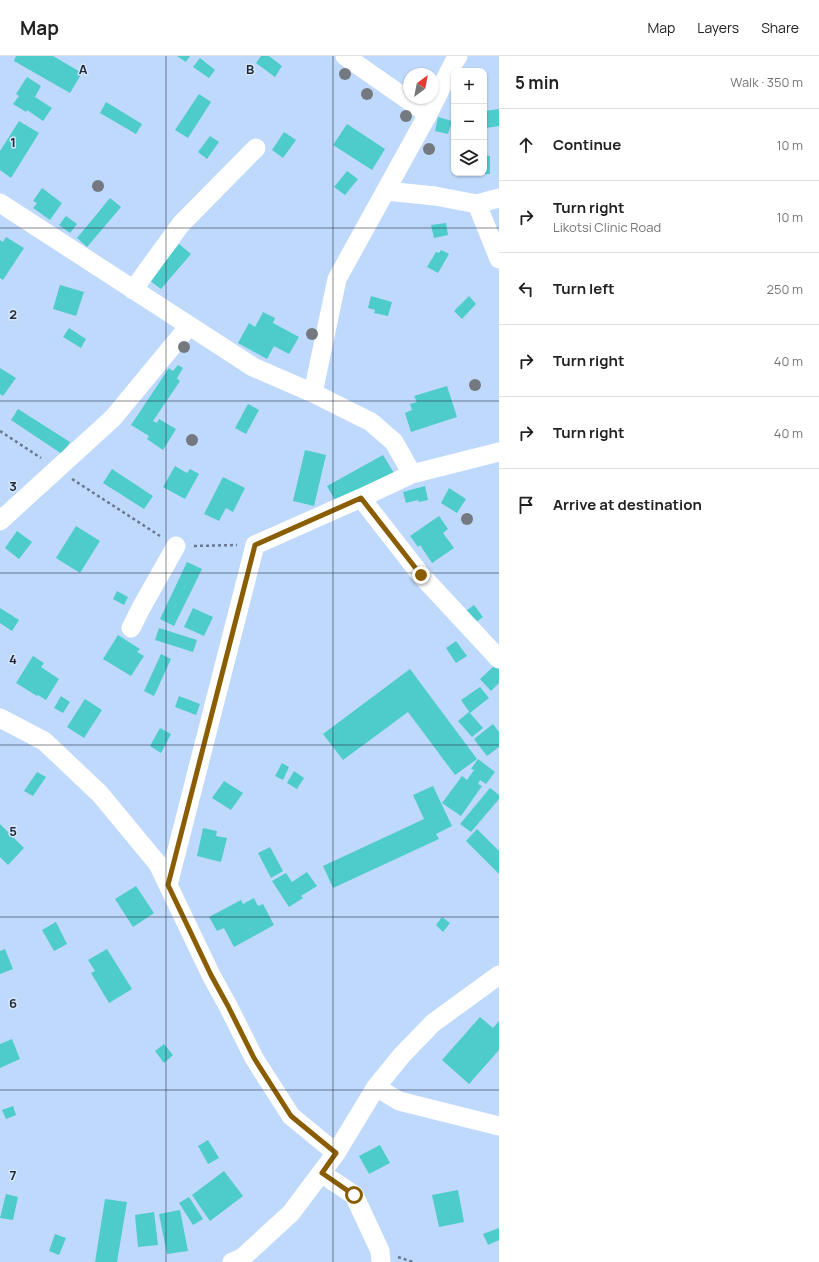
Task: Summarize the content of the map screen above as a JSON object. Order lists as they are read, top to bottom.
{
  "north": "top right",
  "page": {
    "header": "Map",
    "nav": ["Map", "Layers", "Share"],
    "heading": ["5 min", "Walk · 350 m"],
    "map_buttons": ["+", "−"],
    "list": [
      ["Continue", "10 m"],
      ["Turn right", "Likotsi Clinic Road", "10 m"],
      ["Turn left", "250 m"],
      ["Turn right", "40 m"],
      ["Turn right", "40 m"],
      "Arrive at destination"
    ]
  },
  "grid": {
    "columns": ["A", "B"],
    "rows": [
      "1",
      "2",
      "3",
      "4",
      "5",
      "6",
      "7"
    ]
  }
}
